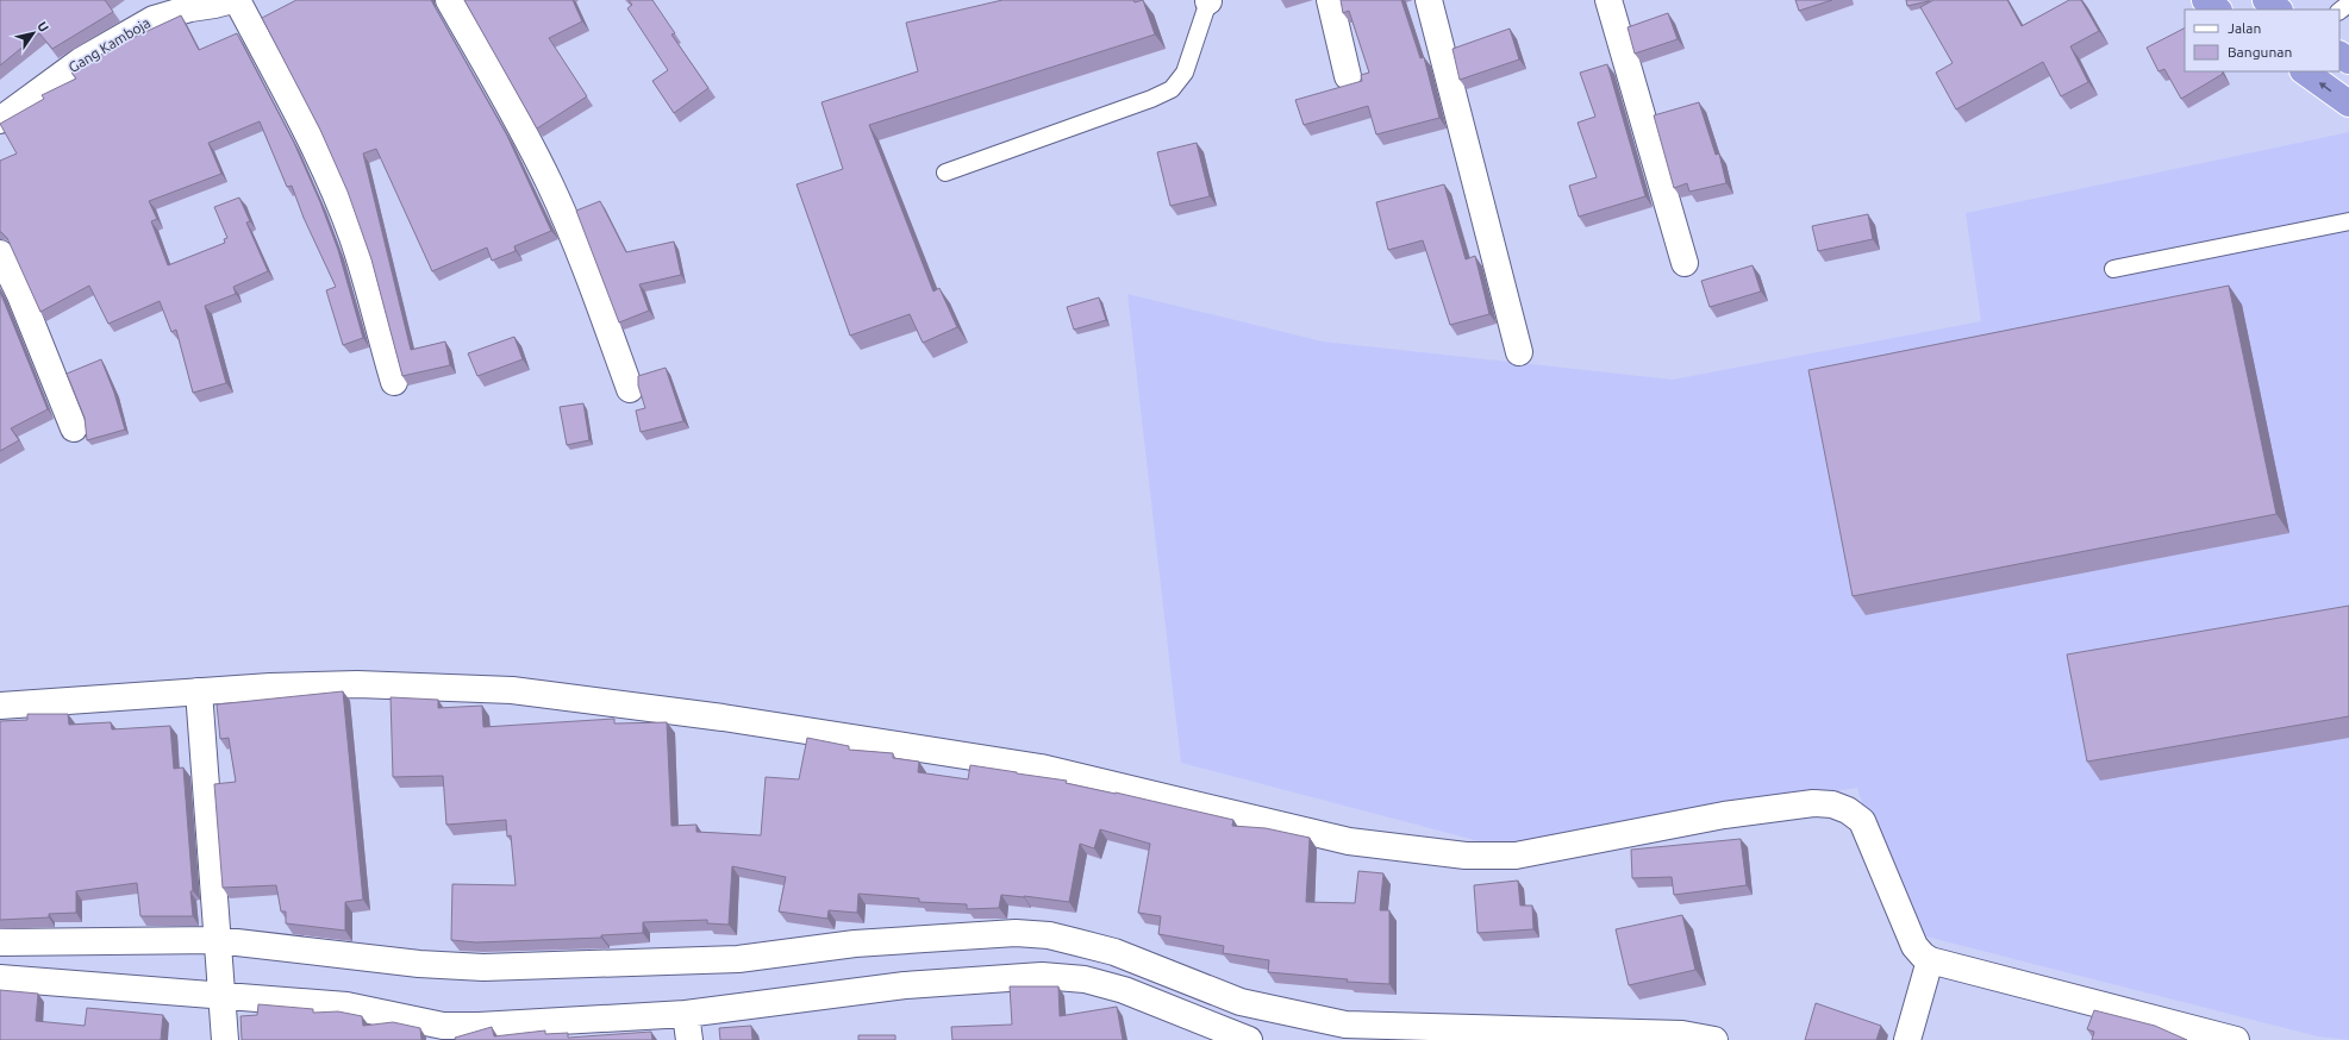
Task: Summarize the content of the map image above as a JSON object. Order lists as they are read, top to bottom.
{
  "streets": {
    "street": ["Gang Kamboja"]
  },
  "legend": ["Jalan", "Bangunan"],
  "north": "top right"
}
